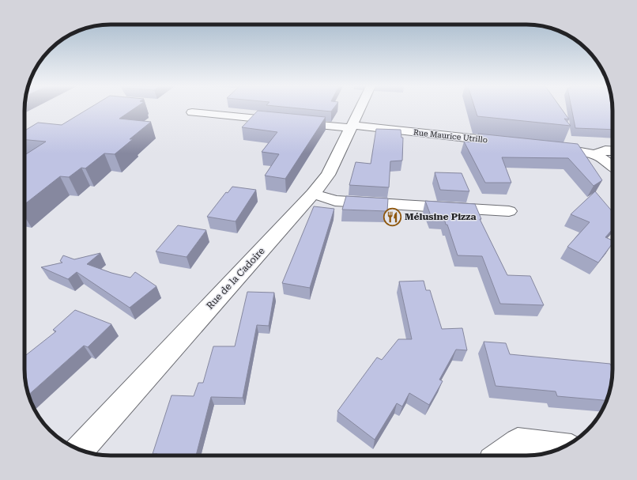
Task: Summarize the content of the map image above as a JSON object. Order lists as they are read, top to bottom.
{
  "streets": {
    "street": ["Rue Maurice Utrillo", "Rue de la Cadoire"]
  },
  "crossings": [
    ["Rue Maurice Utrillo", "Rue de la Cadoire"]
  ],
  "places": {
    "restaurant": ["Mélusine Pizza"]
  }
}
